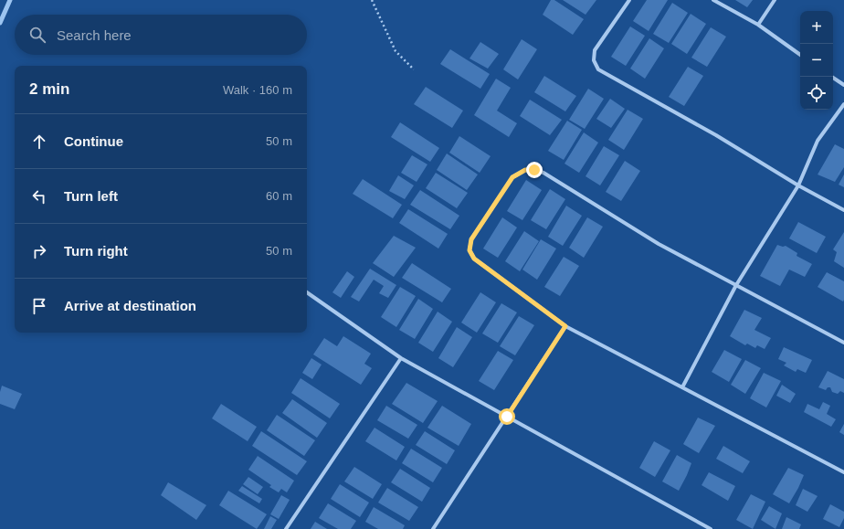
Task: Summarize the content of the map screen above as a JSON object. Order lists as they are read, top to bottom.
{
  "page": {
    "map_buttons": ["+", "−"],
    "search": "Search here",
    "heading": ["2 min", "Walk · 160 m"],
    "list": [
      ["Continue", "50 m"],
      ["Turn left", "60 m"],
      ["Turn right", "50 m"],
      "Arrive at destination"
    ]
  }
}
